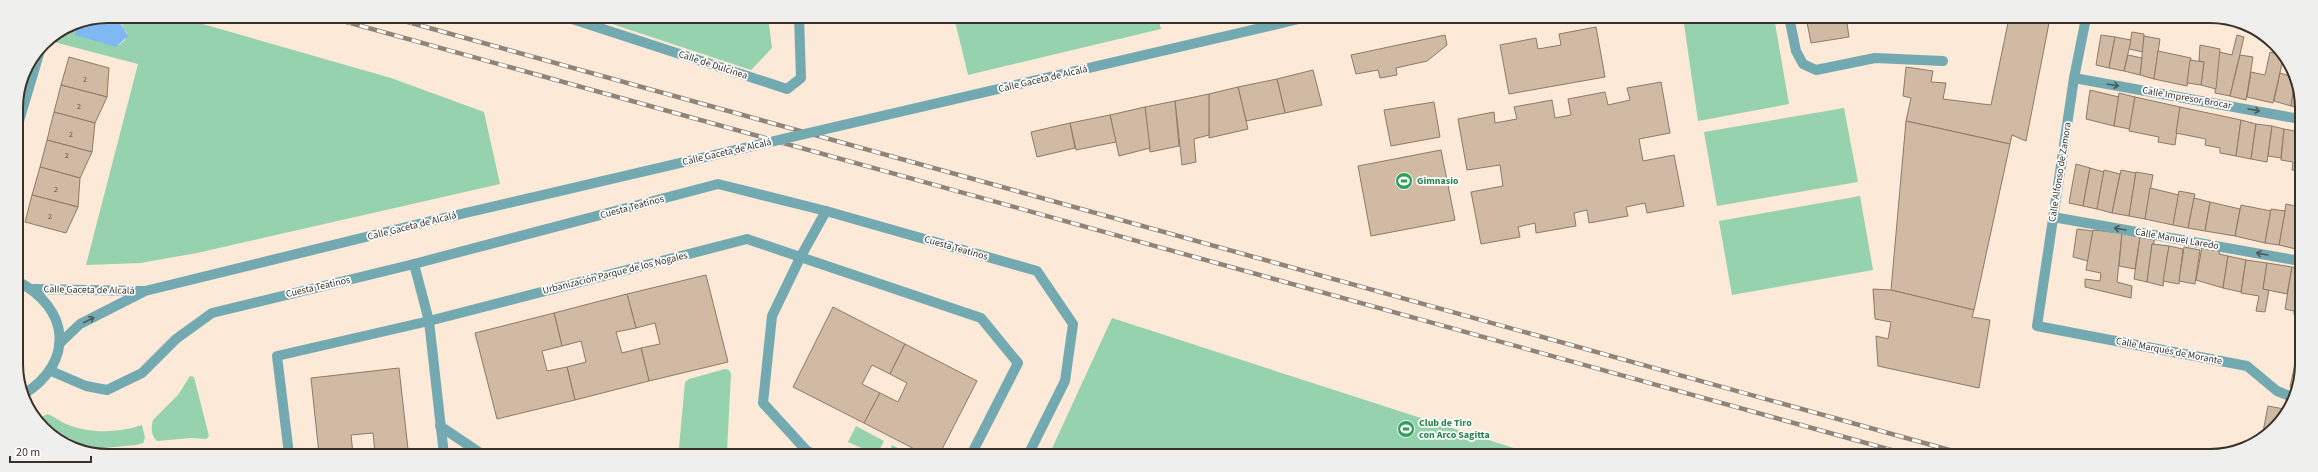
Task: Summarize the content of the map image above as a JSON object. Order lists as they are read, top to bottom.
{
  "streets": {
    "street": [
      "Calle de Dulcinea",
      "Calle Gaceta de Alcalá",
      "Calle Impresor Brocar",
      "Calle Alfonso de Zamora",
      "Cuesta Teatinos",
      "Calle Manuel Laredo",
      "Urbanización Parque de los Nogales",
      "Calle Marqués de Morante"
    ]
  },
  "crossings": [
    ["Calle Impresor Brocar", "Calle Alfonso de Zamora"],
    ["Calle Alfonso de Zamora", "Calle Manuel Laredo"],
    ["Calle Alfonso de Zamora", "Calle Marqués de Morante"]
  ],
  "one_way": ["Calle Impresor Brocar", "Calle Manuel Laredo"],
  "places": {
    "sports": ["Gimnasio", "Club de Tiro con Arco Sagitta"]
  },
  "house_numbers": [
    "2",
    "2",
    "2",
    "2",
    "2",
    "2"
  ],
  "scale_bar": "20 m"
}
